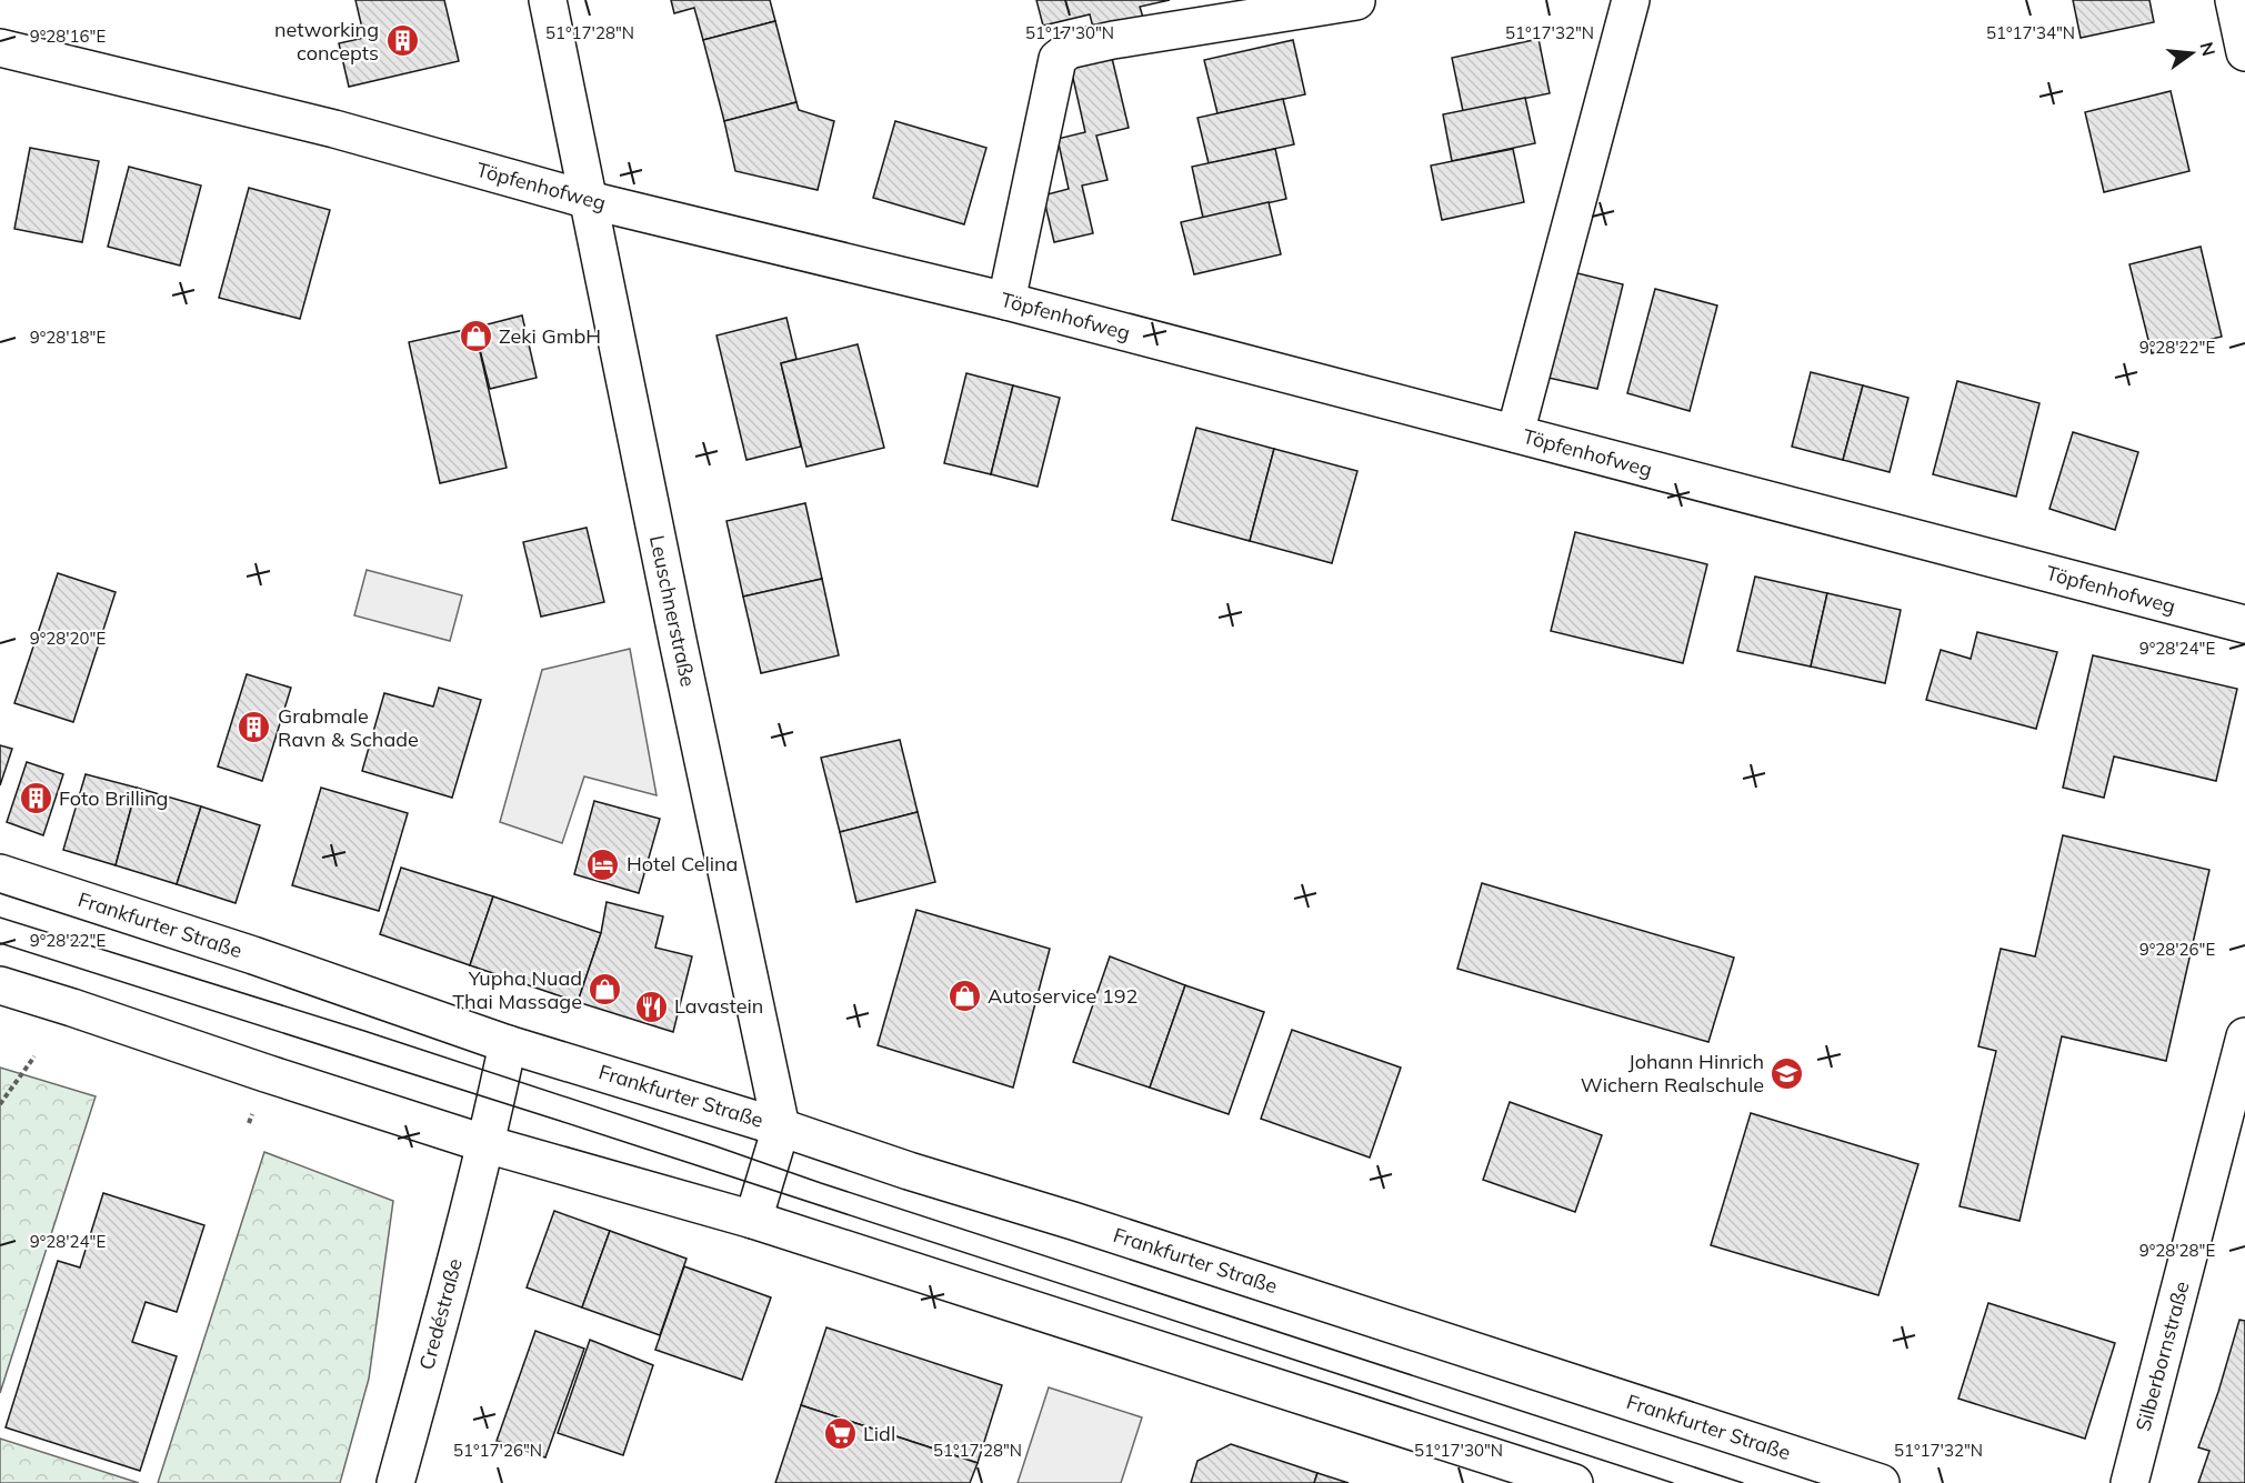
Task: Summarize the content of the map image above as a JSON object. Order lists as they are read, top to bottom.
{
  "streets": {
    "main road": [
      "Töpfenhofweg",
      "Leuschnerstraße",
      "Frankfurter Straße",
      "Credéstraße",
      "Silberbornstraße"
    ]
  },
  "crossings": [
    ["Töpfenhofweg", "Leuschnerstraße"],
    ["Leuschnerstraße", "Frankfurter Straße"]
  ],
  "places": {
    "building": ["networking concepts", "Grabmale Ravn & Schade", "Foto Brilling"],
    "shop": ["Zeki GmbH", "Yupha Nuad Thai Massage", "Autoservice 192"],
    "hotel": ["Hotel Celina"],
    "restaurant": ["Lavastein"],
    "school or university": ["Johann Hinrich Wichern Realschule"],
    "supermarket": ["Lidl"]
  },
  "north": "right",
  "coordinates": [
    "51°17'28\"N",
    "51°17'30\"N",
    "51°17'32\"N",
    "51°17'34\"N",
    "9°28'16\"E",
    "9°28'18\"E",
    "9°28'22\"E",
    "9°28'20\"E",
    "9°28'24\"E",
    "9°28'26\"E",
    "9°28'28\"E",
    "51°17'26\"N"
  ]
}
